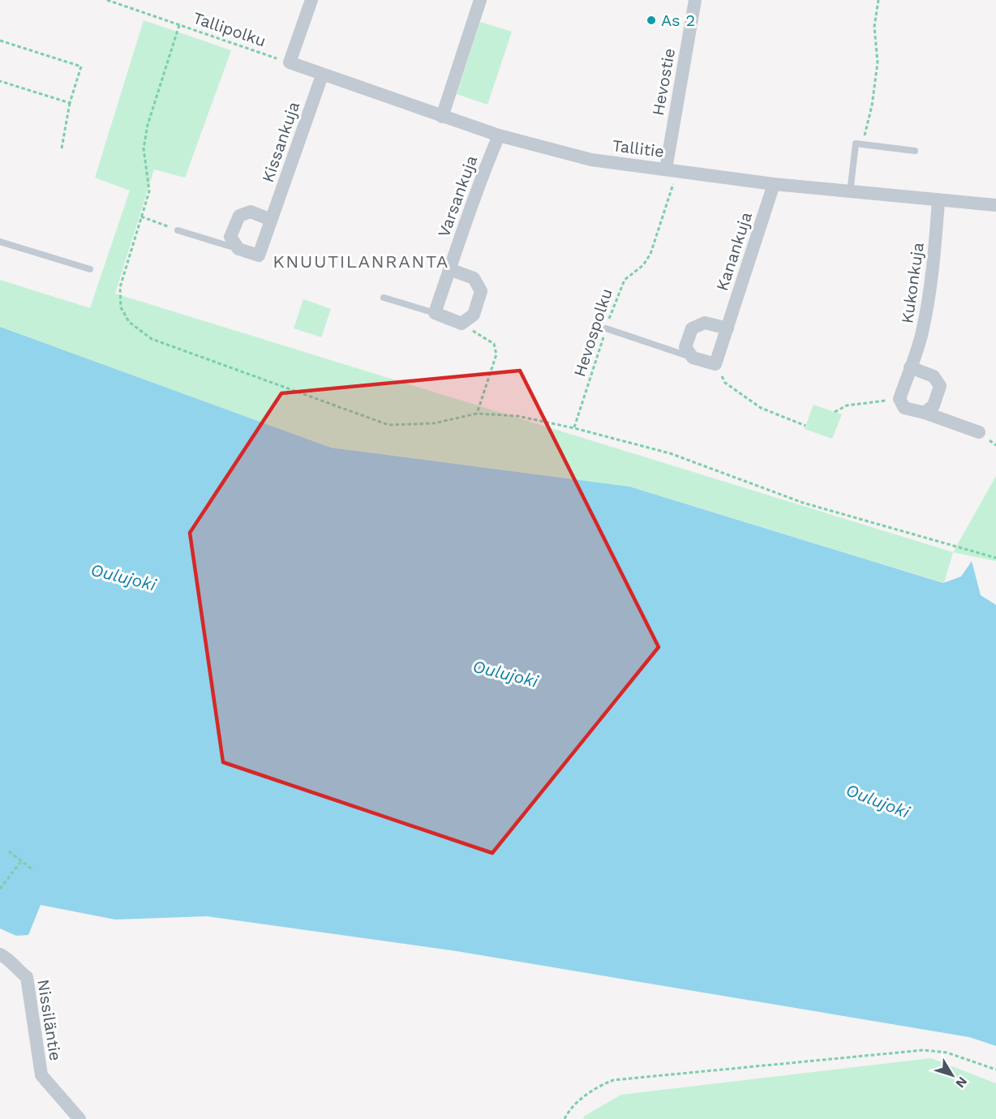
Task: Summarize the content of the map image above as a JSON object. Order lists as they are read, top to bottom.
{
  "streets": {
    "street": [
      "Hevostie",
      "Kissankuja",
      "Tallitie",
      "Varsankuja",
      "Kanankuja",
      "Kukonkuja",
      "Nissiläntie"
    ],
    "path": ["Tallipolku", "Hevospolku"]
  },
  "crossings": [
    ["Tallipolku", "Tallitie"],
    ["Hevostie", "Tallitie"],
    ["Hevostie", "Hevospolku"],
    ["Kissankuja", "Tallitie"],
    ["Tallitie", "Varsankuja"],
    ["Tallitie", "Kanankuja"],
    ["Tallitie", "Kukonkuja"],
    ["Tallitie", "Hevospolku"]
  ],
  "districts": ["KNUUTILANRANTA"],
  "water": ["Oulujoki"],
  "places": ["As 2"],
  "north": "bottom right"
}
